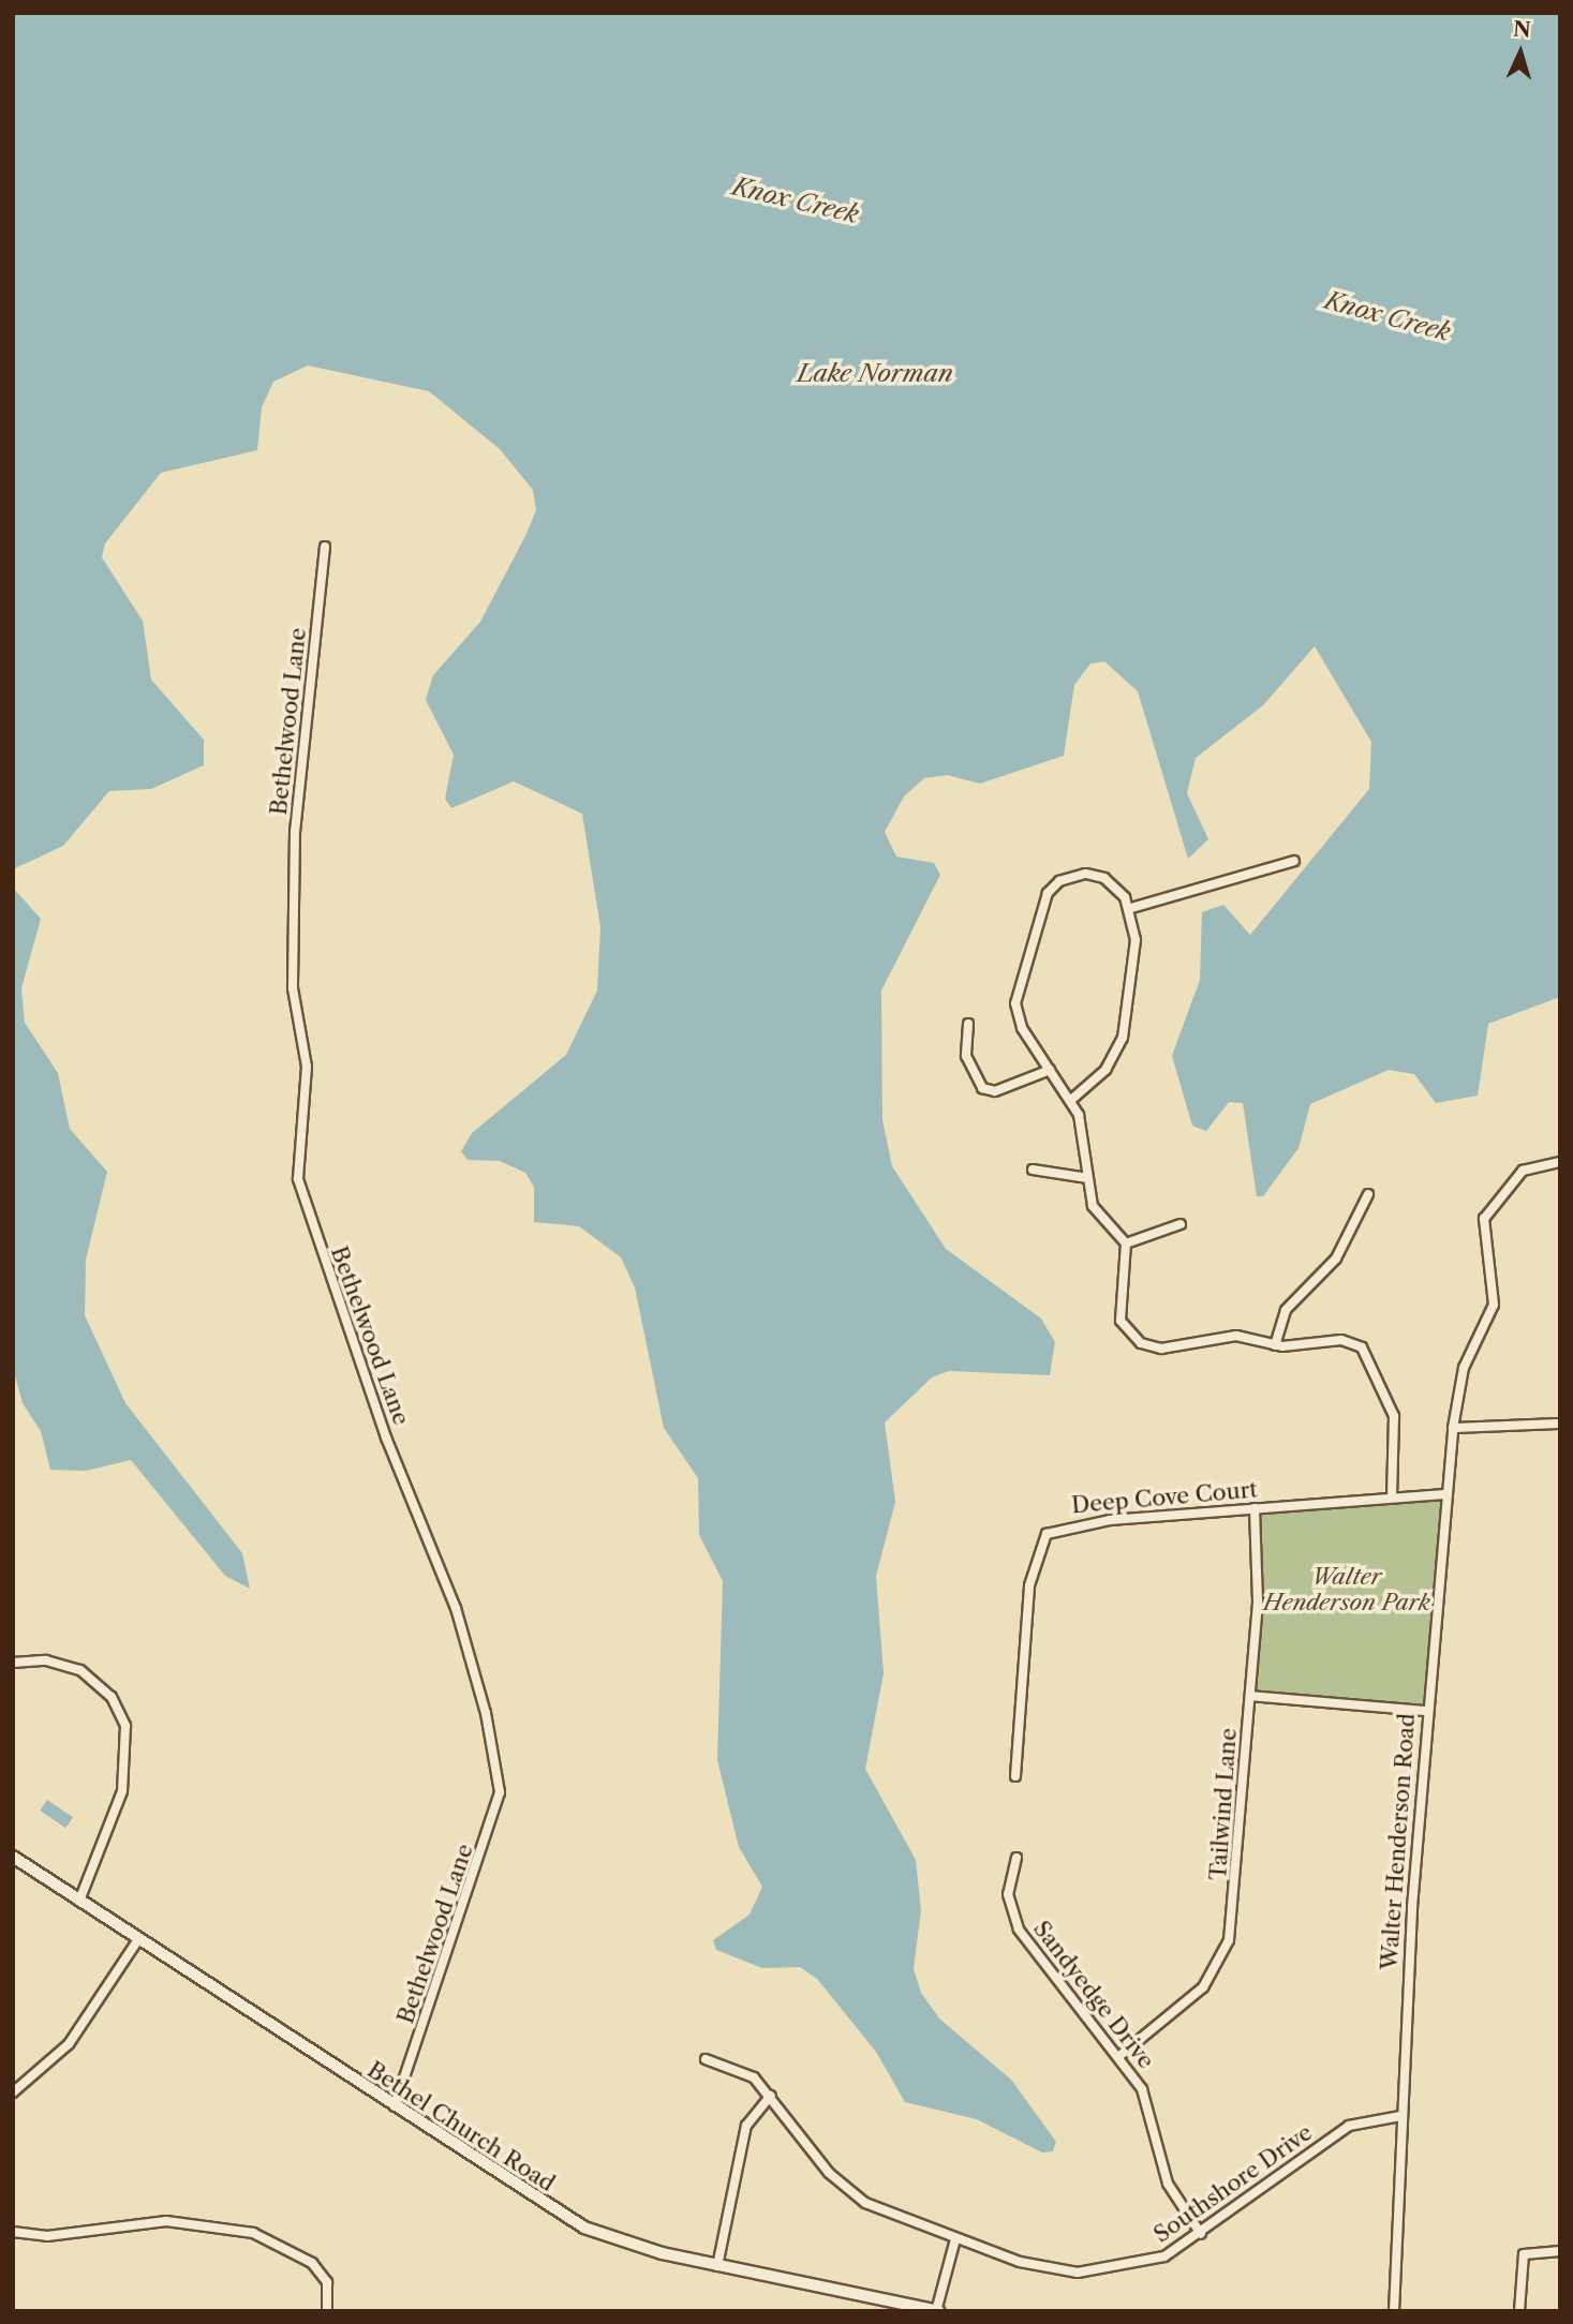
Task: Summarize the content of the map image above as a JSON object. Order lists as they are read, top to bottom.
{
  "streets": {
    "street": [
      "Bethelwood Lane",
      "Deep Cove Court",
      "Tailwind Lane",
      "Walter Henderson Road",
      "Sandyedge Drive",
      "Bethel Church Road",
      "Southshore Drive"
    ]
  },
  "crossings": [
    ["Bethelwood Lane", "Bethel Church Road"],
    ["Deep Cove Court", "Tailwind Lane"],
    ["Deep Cove Court", "Walter Henderson Road"],
    ["Tailwind Lane", "Sandyedge Drive"],
    ["Walter Henderson Road", "Southshore Drive"],
    ["Sandyedge Drive", "Southshore Drive"]
  ],
  "water": ["Knox Creek", "Lake Norman"],
  "parks": ["Walter Henderson Park"],
  "north": "top"
}
